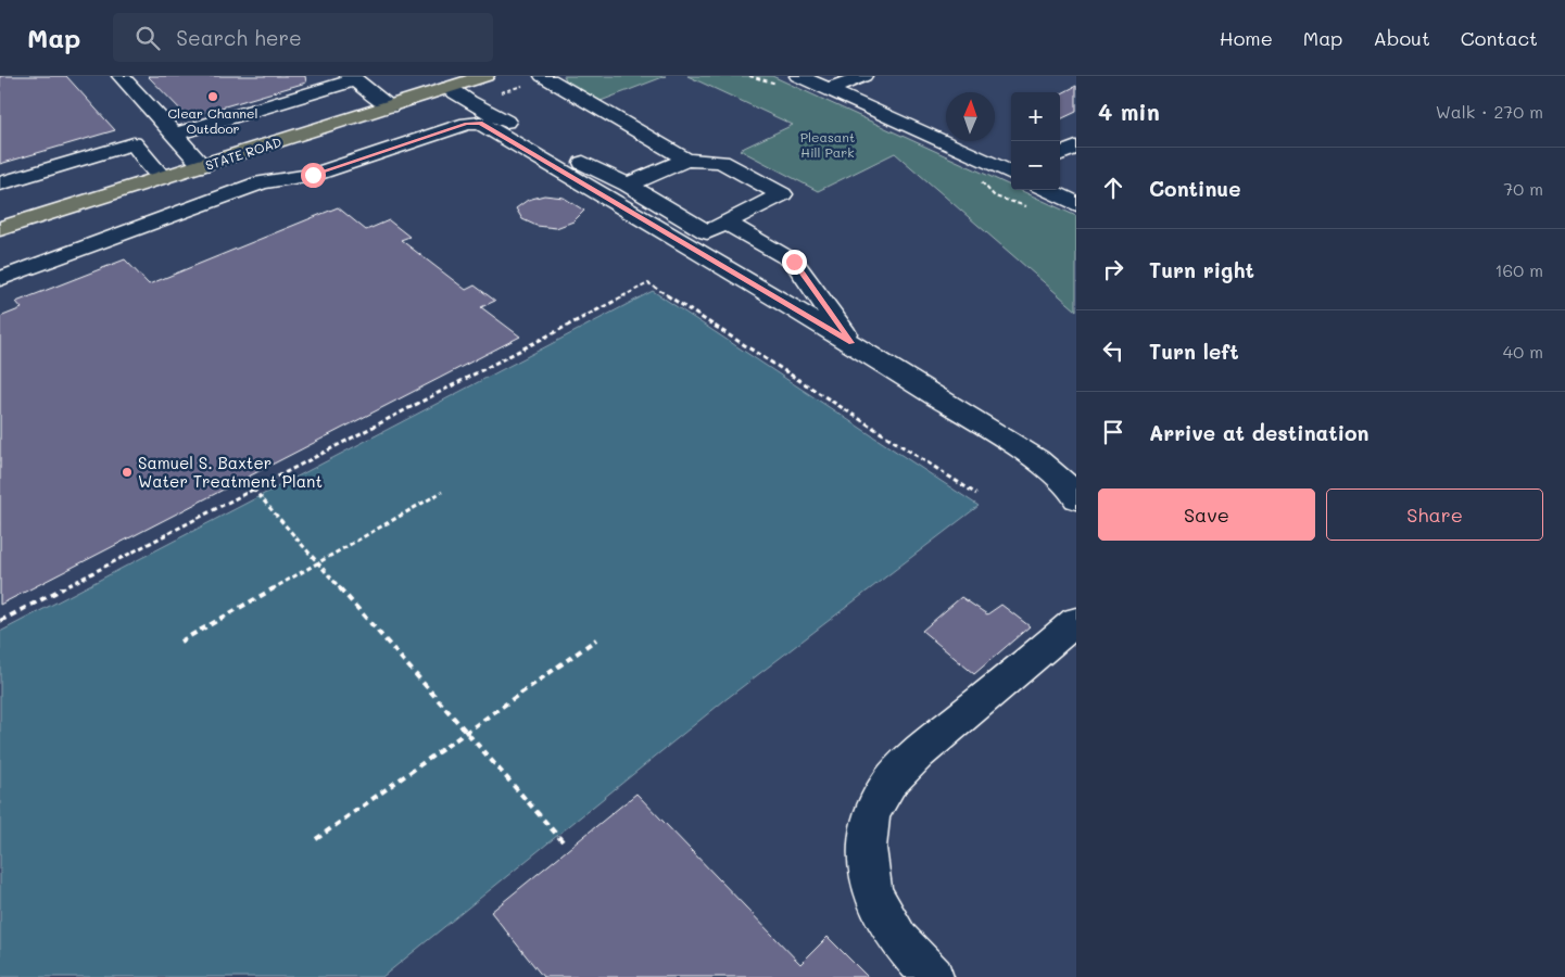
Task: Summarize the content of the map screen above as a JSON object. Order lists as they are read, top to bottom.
{
  "streets": {
    "main road": ["STATE ROAD"]
  },
  "parks": ["Pleasant Hill Park"],
  "places": ["Clear Channel Outdoor", "Samuel S. Baxter Water Treatment Plant"],
  "north": "top",
  "page": {
    "header": "Map",
    "search": "Search here",
    "nav": [
      "Home",
      "Map",
      "About",
      "Contact"
    ],
    "heading": ["4 min", "Walk · 270 m"],
    "map_buttons": ["+", "−"],
    "list": [
      ["Continue", "70 m"],
      ["Turn right", "160 m"],
      ["Turn left", "40 m"],
      "Arrive at destination"
    ],
    "buttons": ["Save", "Share"]
  }
}
